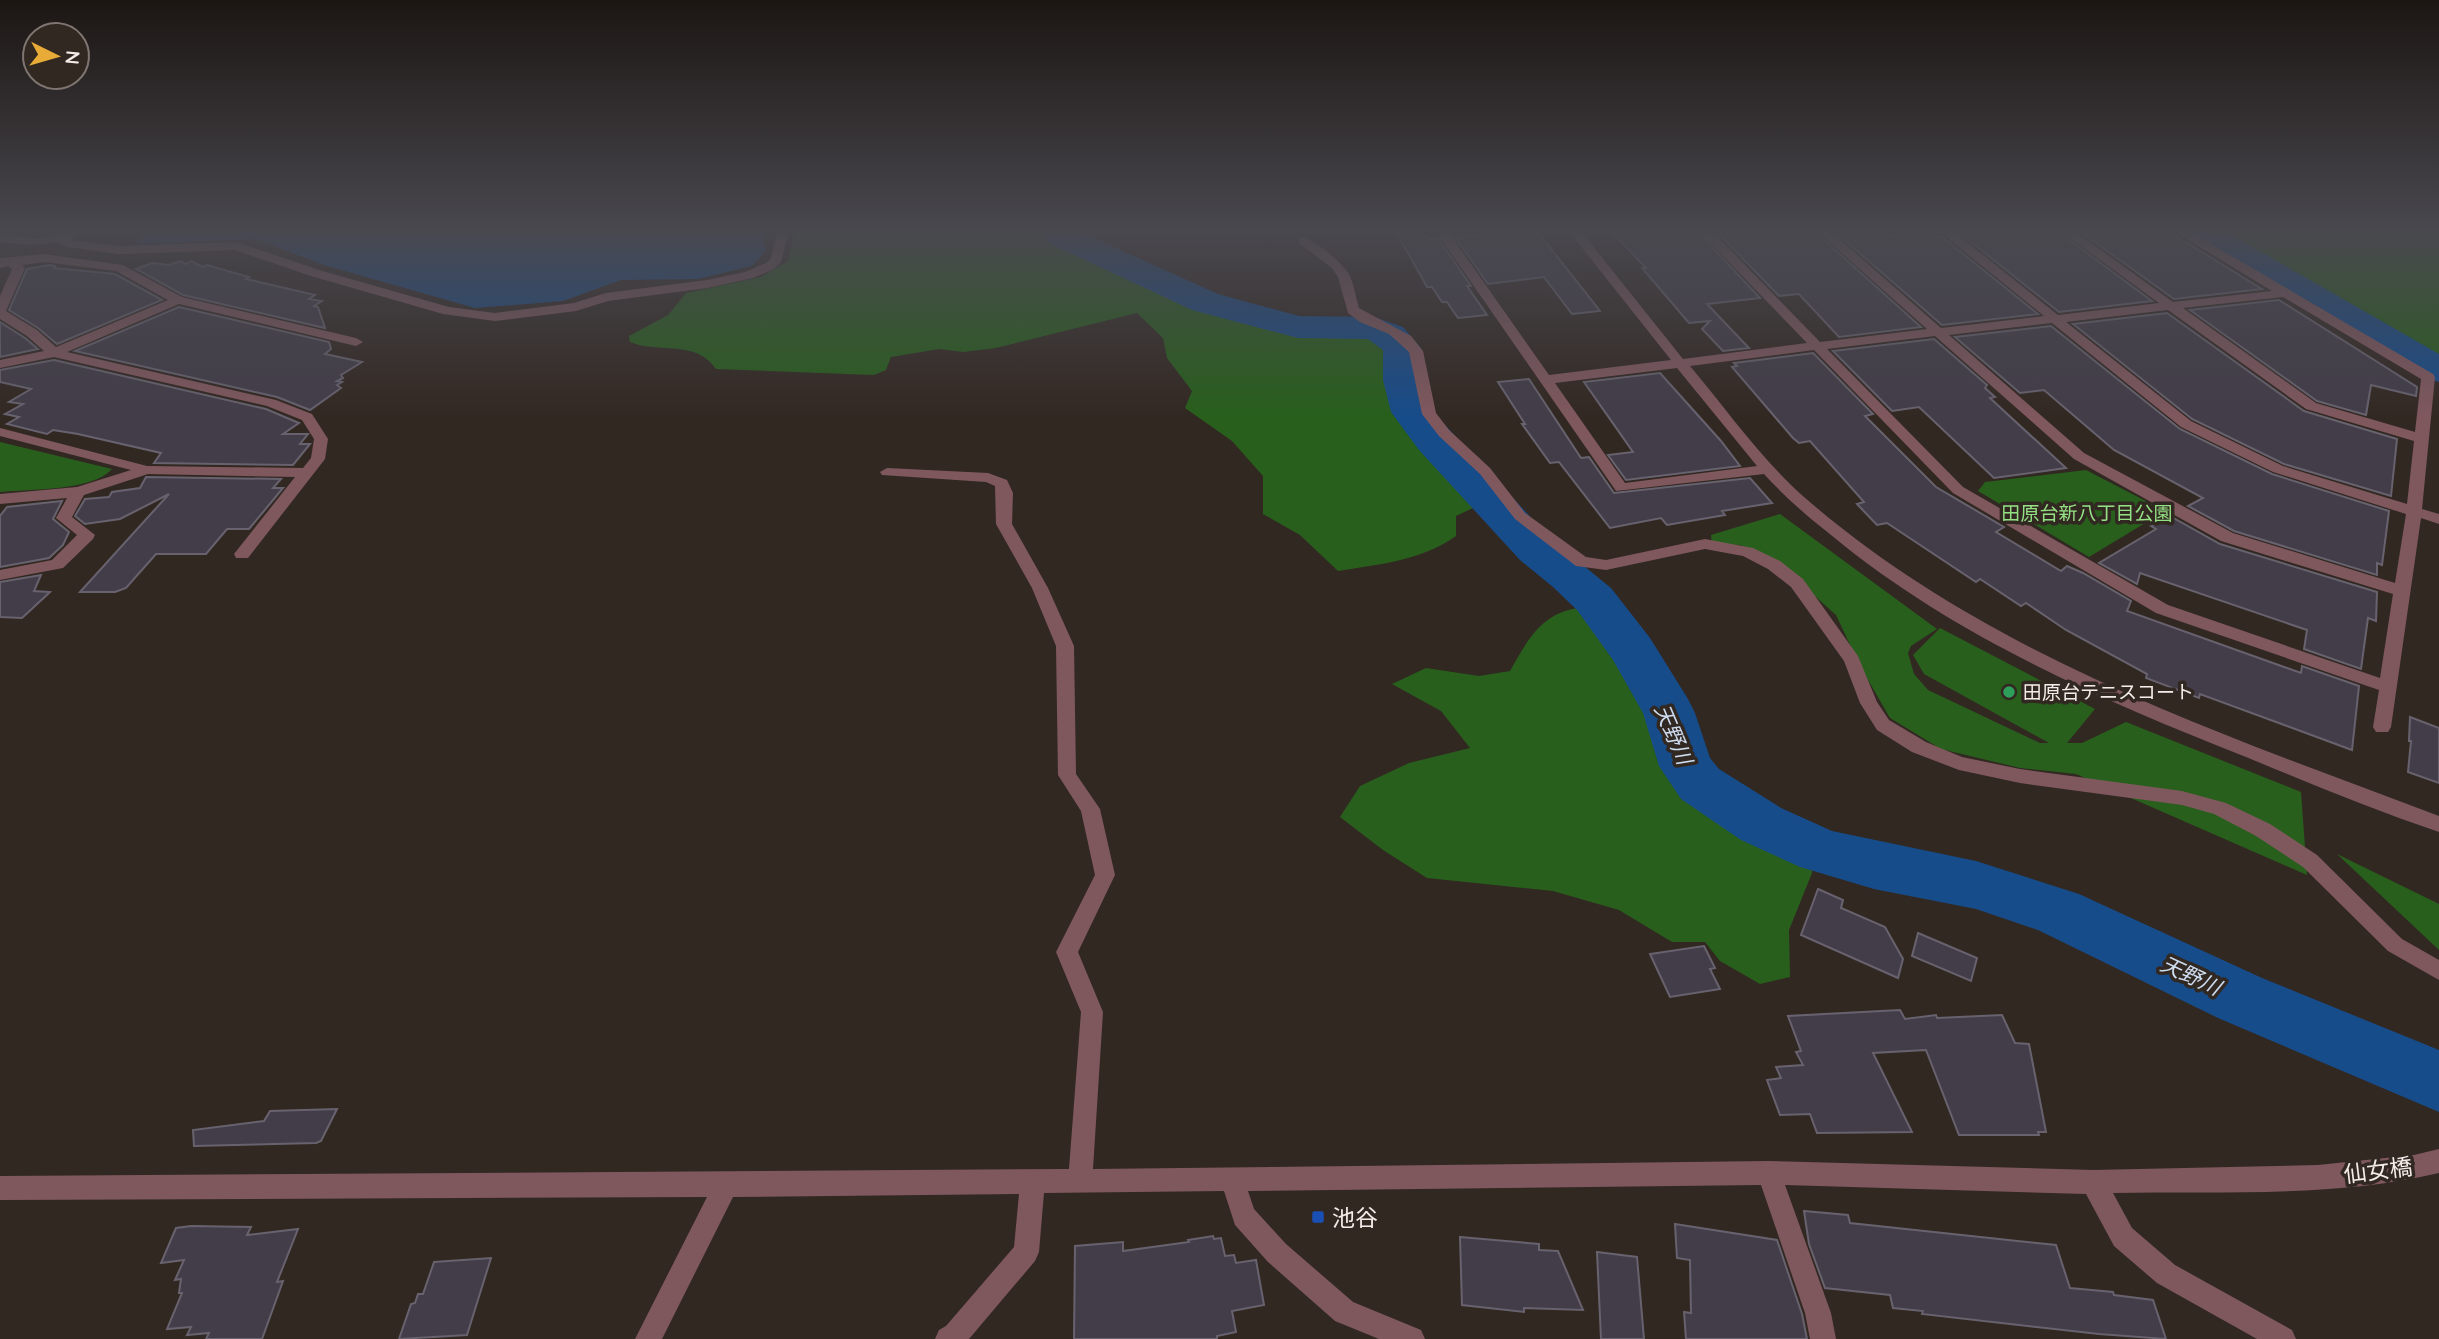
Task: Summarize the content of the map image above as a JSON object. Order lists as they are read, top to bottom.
{
  "streets": {
    "street": ["仙女橋"]
  },
  "water": ["天野川"],
  "parks": ["田原台新八丁目公園"],
  "places": {
    "other": ["田原台テニスコート"],
    "transit": ["池谷"]
  },
  "north": "right"
}
